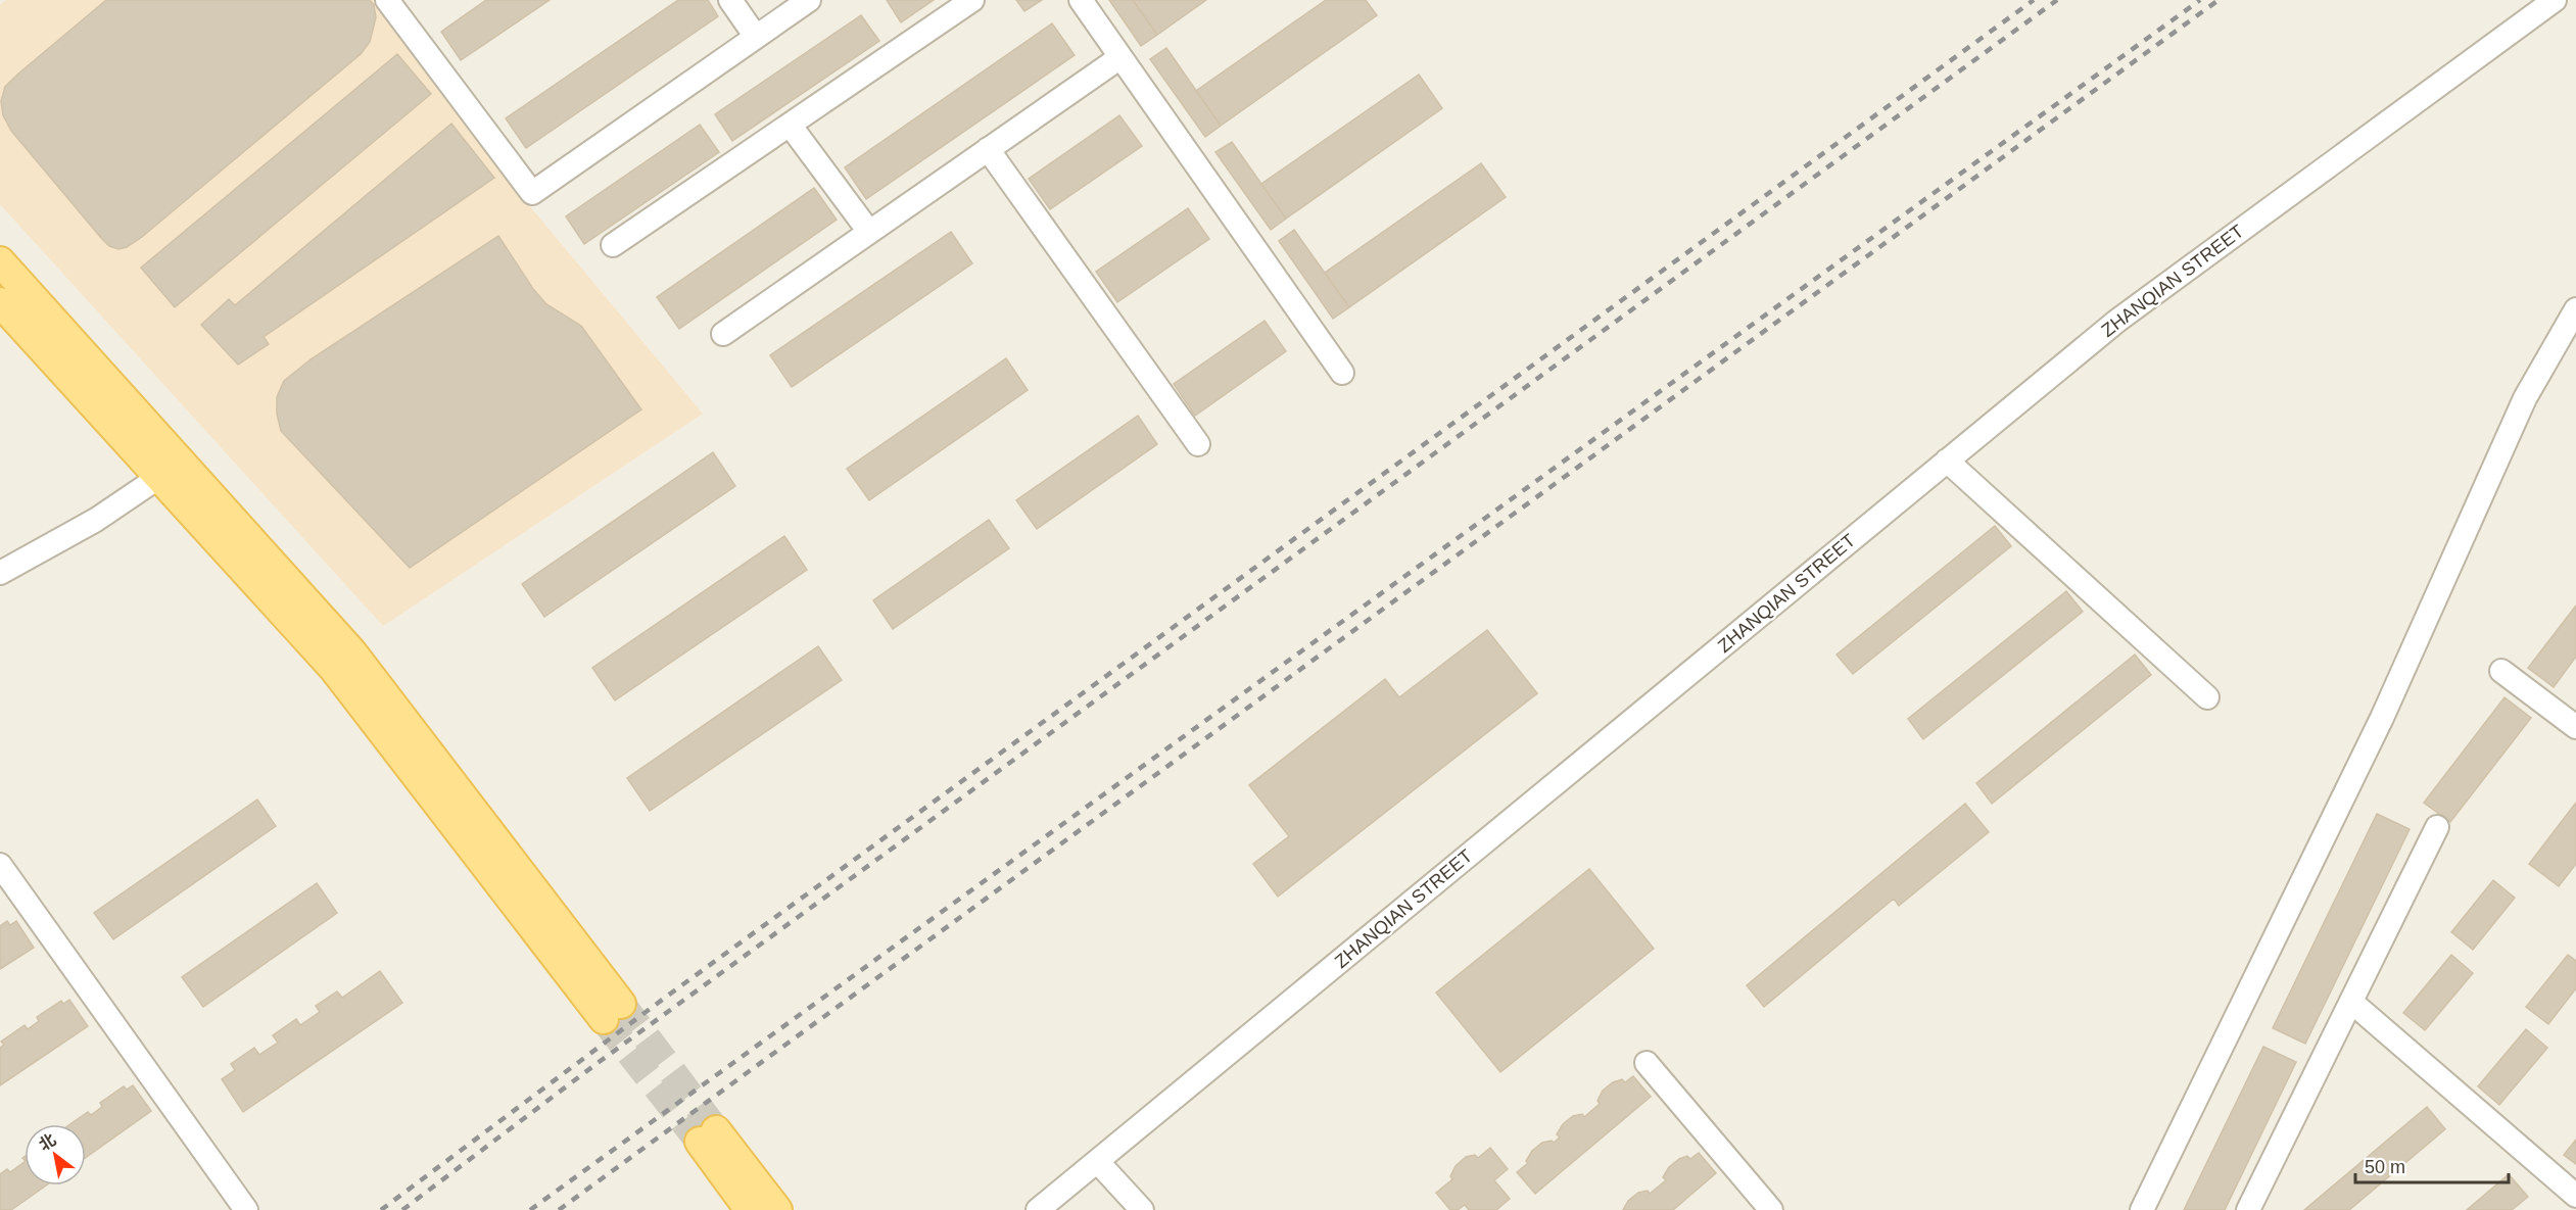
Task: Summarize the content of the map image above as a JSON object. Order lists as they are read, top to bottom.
{
  "streets": {
    "street": ["ZHANQIAN STREET"]
  },
  "scale_bar": "50 m",
  "north": "top left"
}
